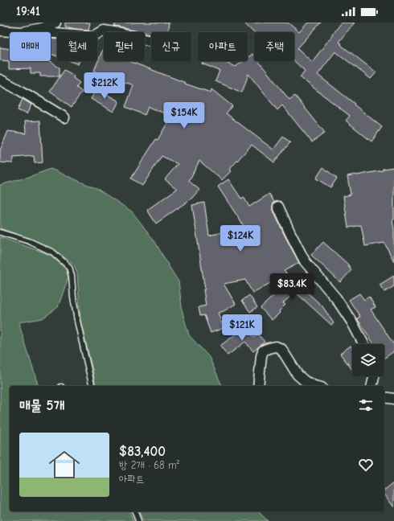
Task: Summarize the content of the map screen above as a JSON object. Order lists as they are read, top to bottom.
{
  "page": {
    "status": "19:41",
    "chip": [
      "매매",
      "월세",
      "필터",
      "신규",
      "아파트",
      "주택"
    ],
    "price": [
      "$212K",
      "$154K",
      "$124K",
      "$83.4K",
      "$121K"
    ],
    "heading": "매물 5개",
    "list": [
      {
        "name": "$83,400",
        "note": "방 2개 · 68 m² · 아파트"
      }
    ]
  }
}
